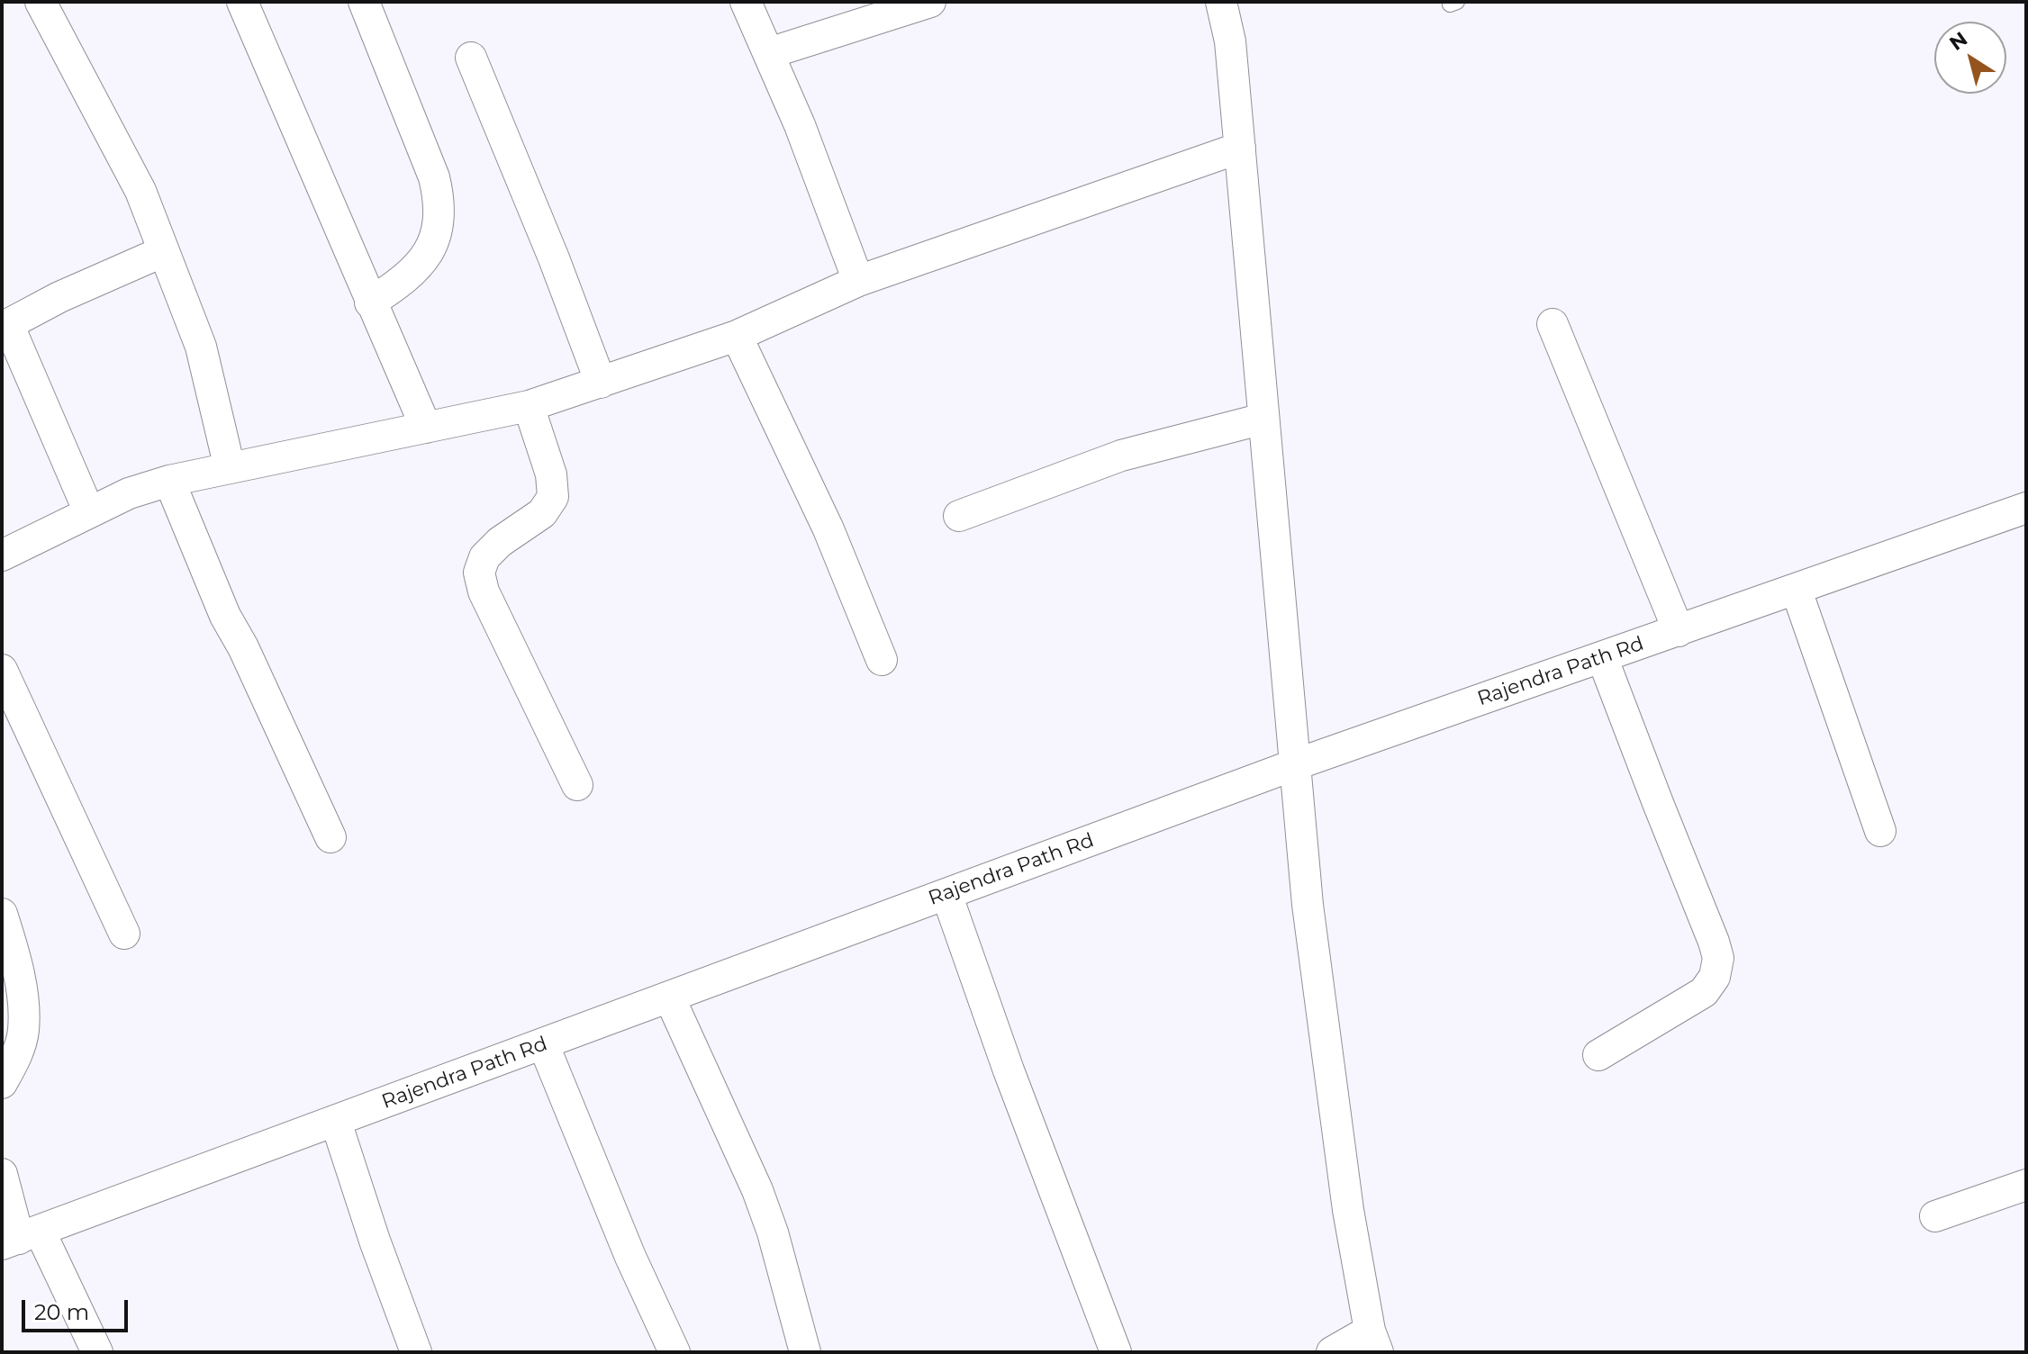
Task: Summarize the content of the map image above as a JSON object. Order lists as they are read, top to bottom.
{
  "streets": {
    "street": ["Rajendra Path Rd"]
  },
  "scale_bar": "20 m",
  "north": "top left"
}
